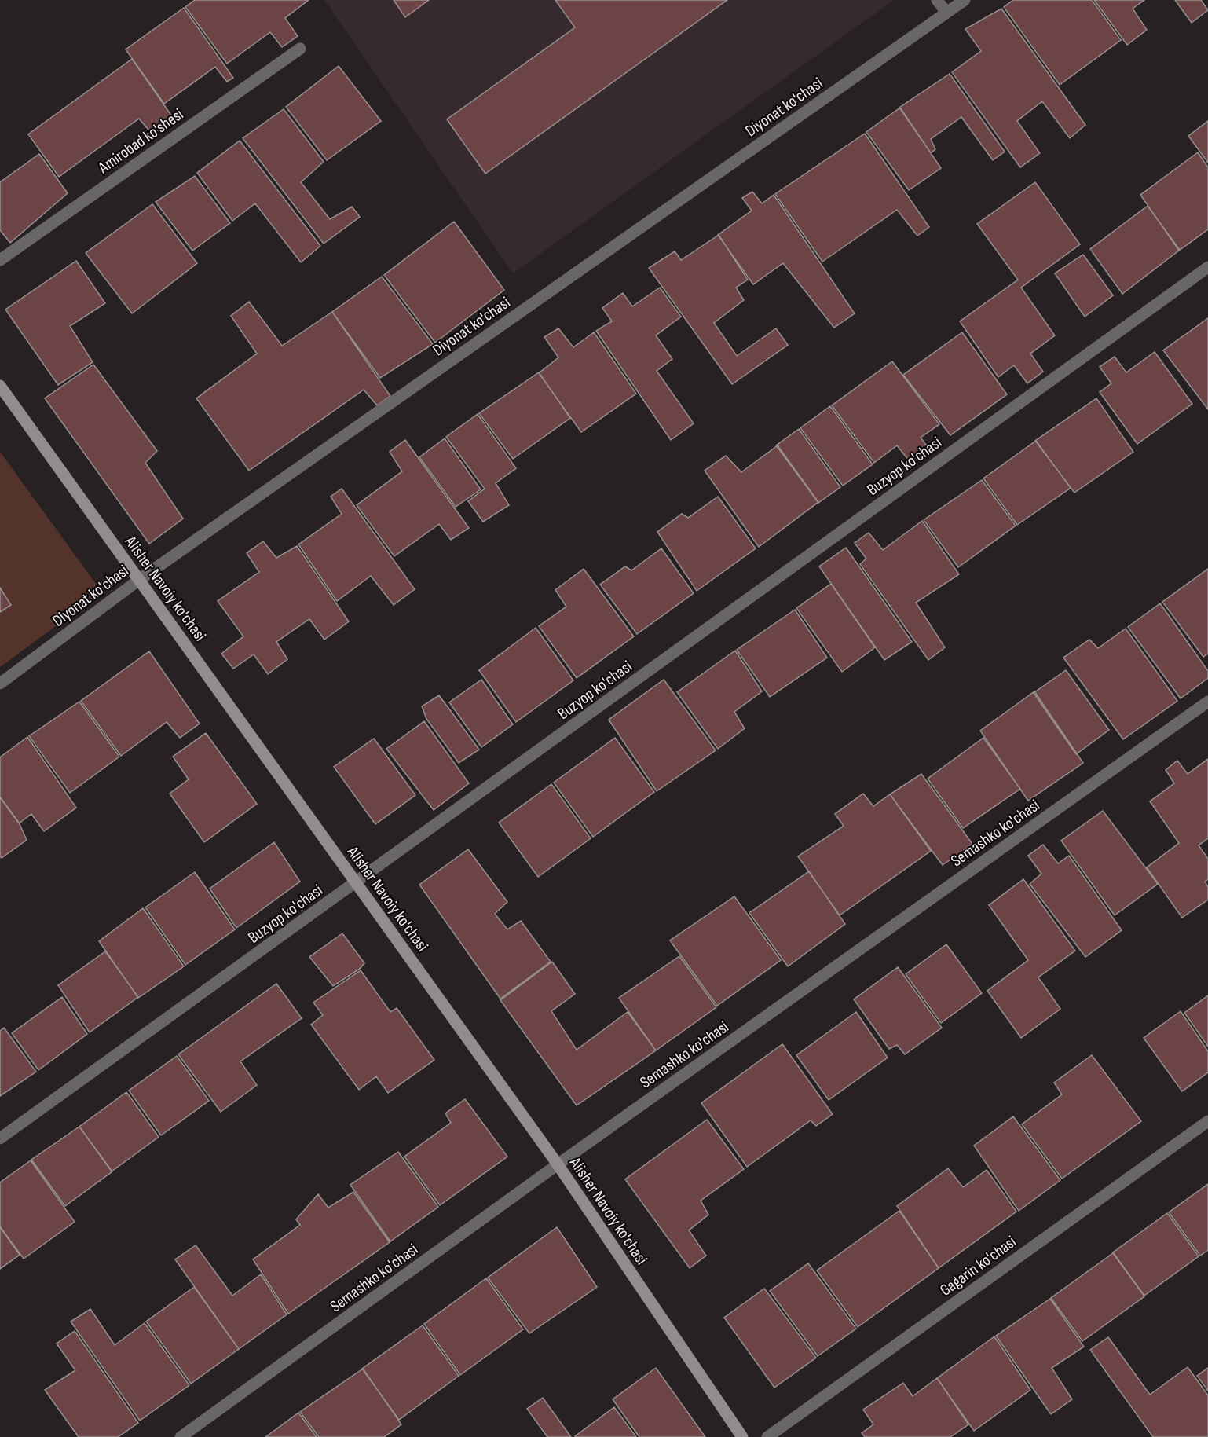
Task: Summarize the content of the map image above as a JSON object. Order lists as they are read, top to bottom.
{
  "streets": {
    "street": [
      "Diyonat ko'chasi",
      "Amirobad ko'shesi",
      "Buzyop ko'chasi",
      "Alisher Navoiy ko'chasi",
      "Semashko ko'chasi",
      "Gagarin ko'chasi"
    ]
  },
  "crossings": [
    ["Diyonat ko'chasi", "Alisher Navoiy ko'chasi"],
    ["Buzyop ko'chasi", "Alisher Navoiy ko'chasi"],
    ["Alisher Navoiy ko'chasi", "Semashko ko'chasi"]
  ]
}
